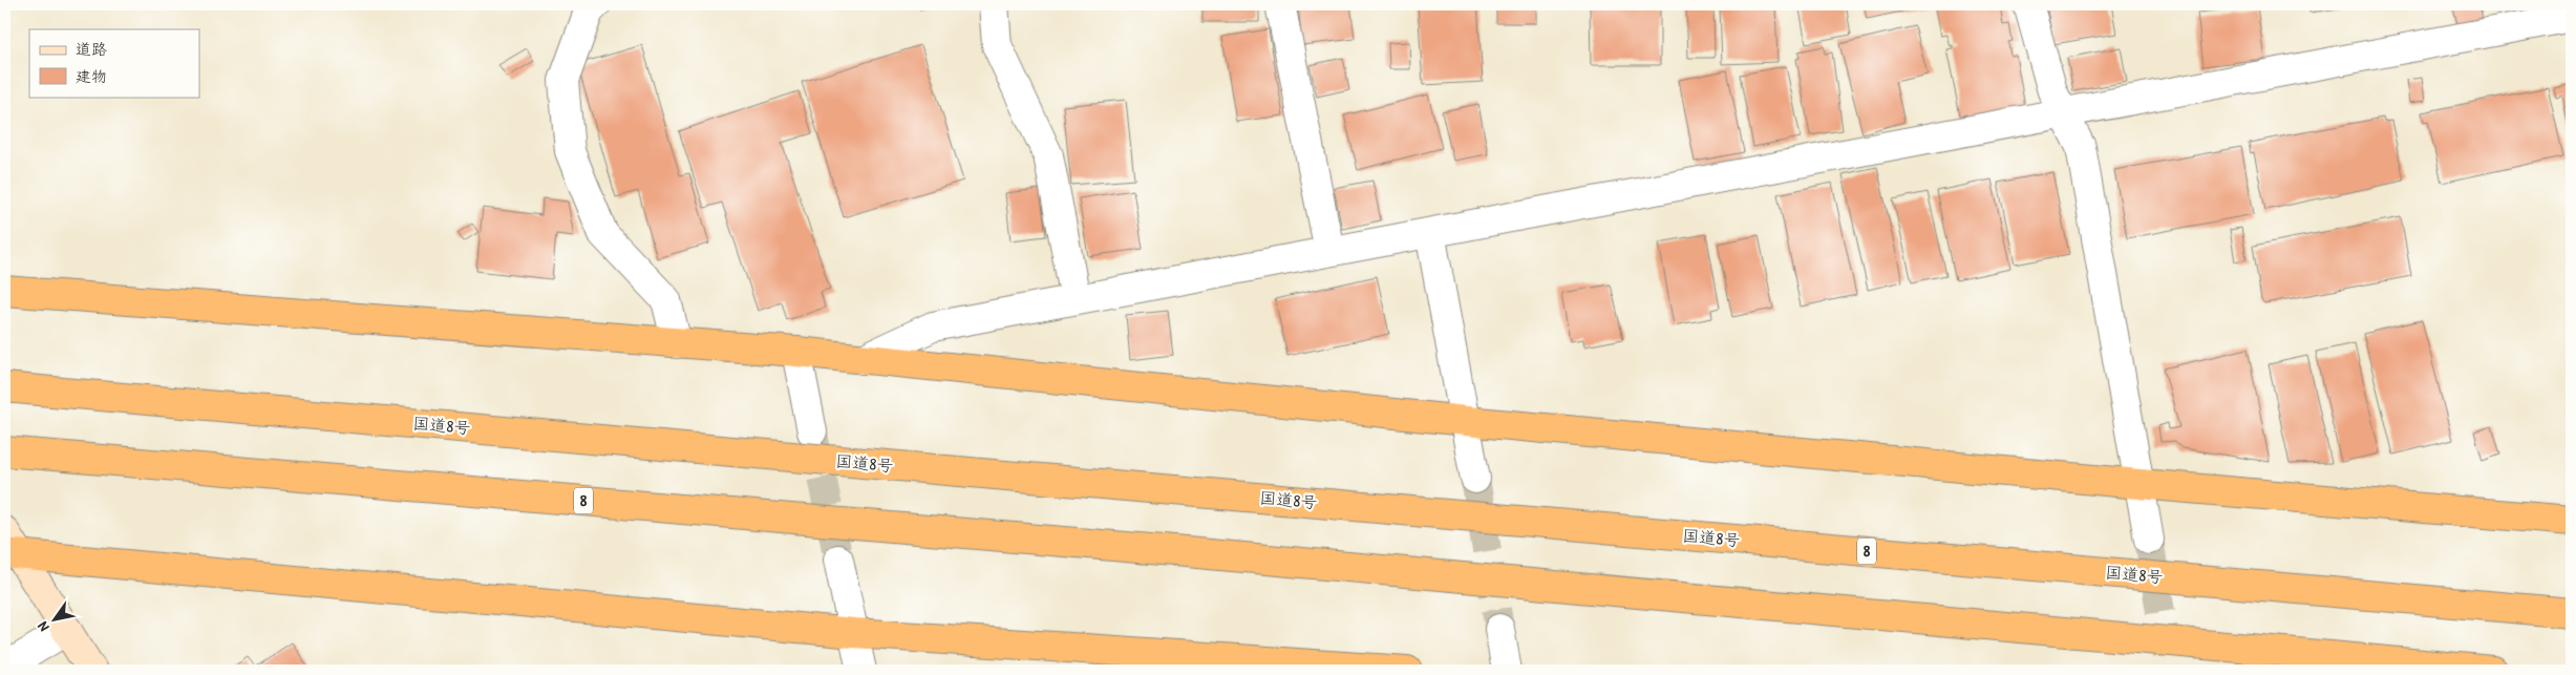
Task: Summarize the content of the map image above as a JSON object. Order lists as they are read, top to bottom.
{
  "streets": {
    "highway": ["国道8号", "8"]
  },
  "legend": ["道路", "建物"],
  "north": "bottom left"
}
